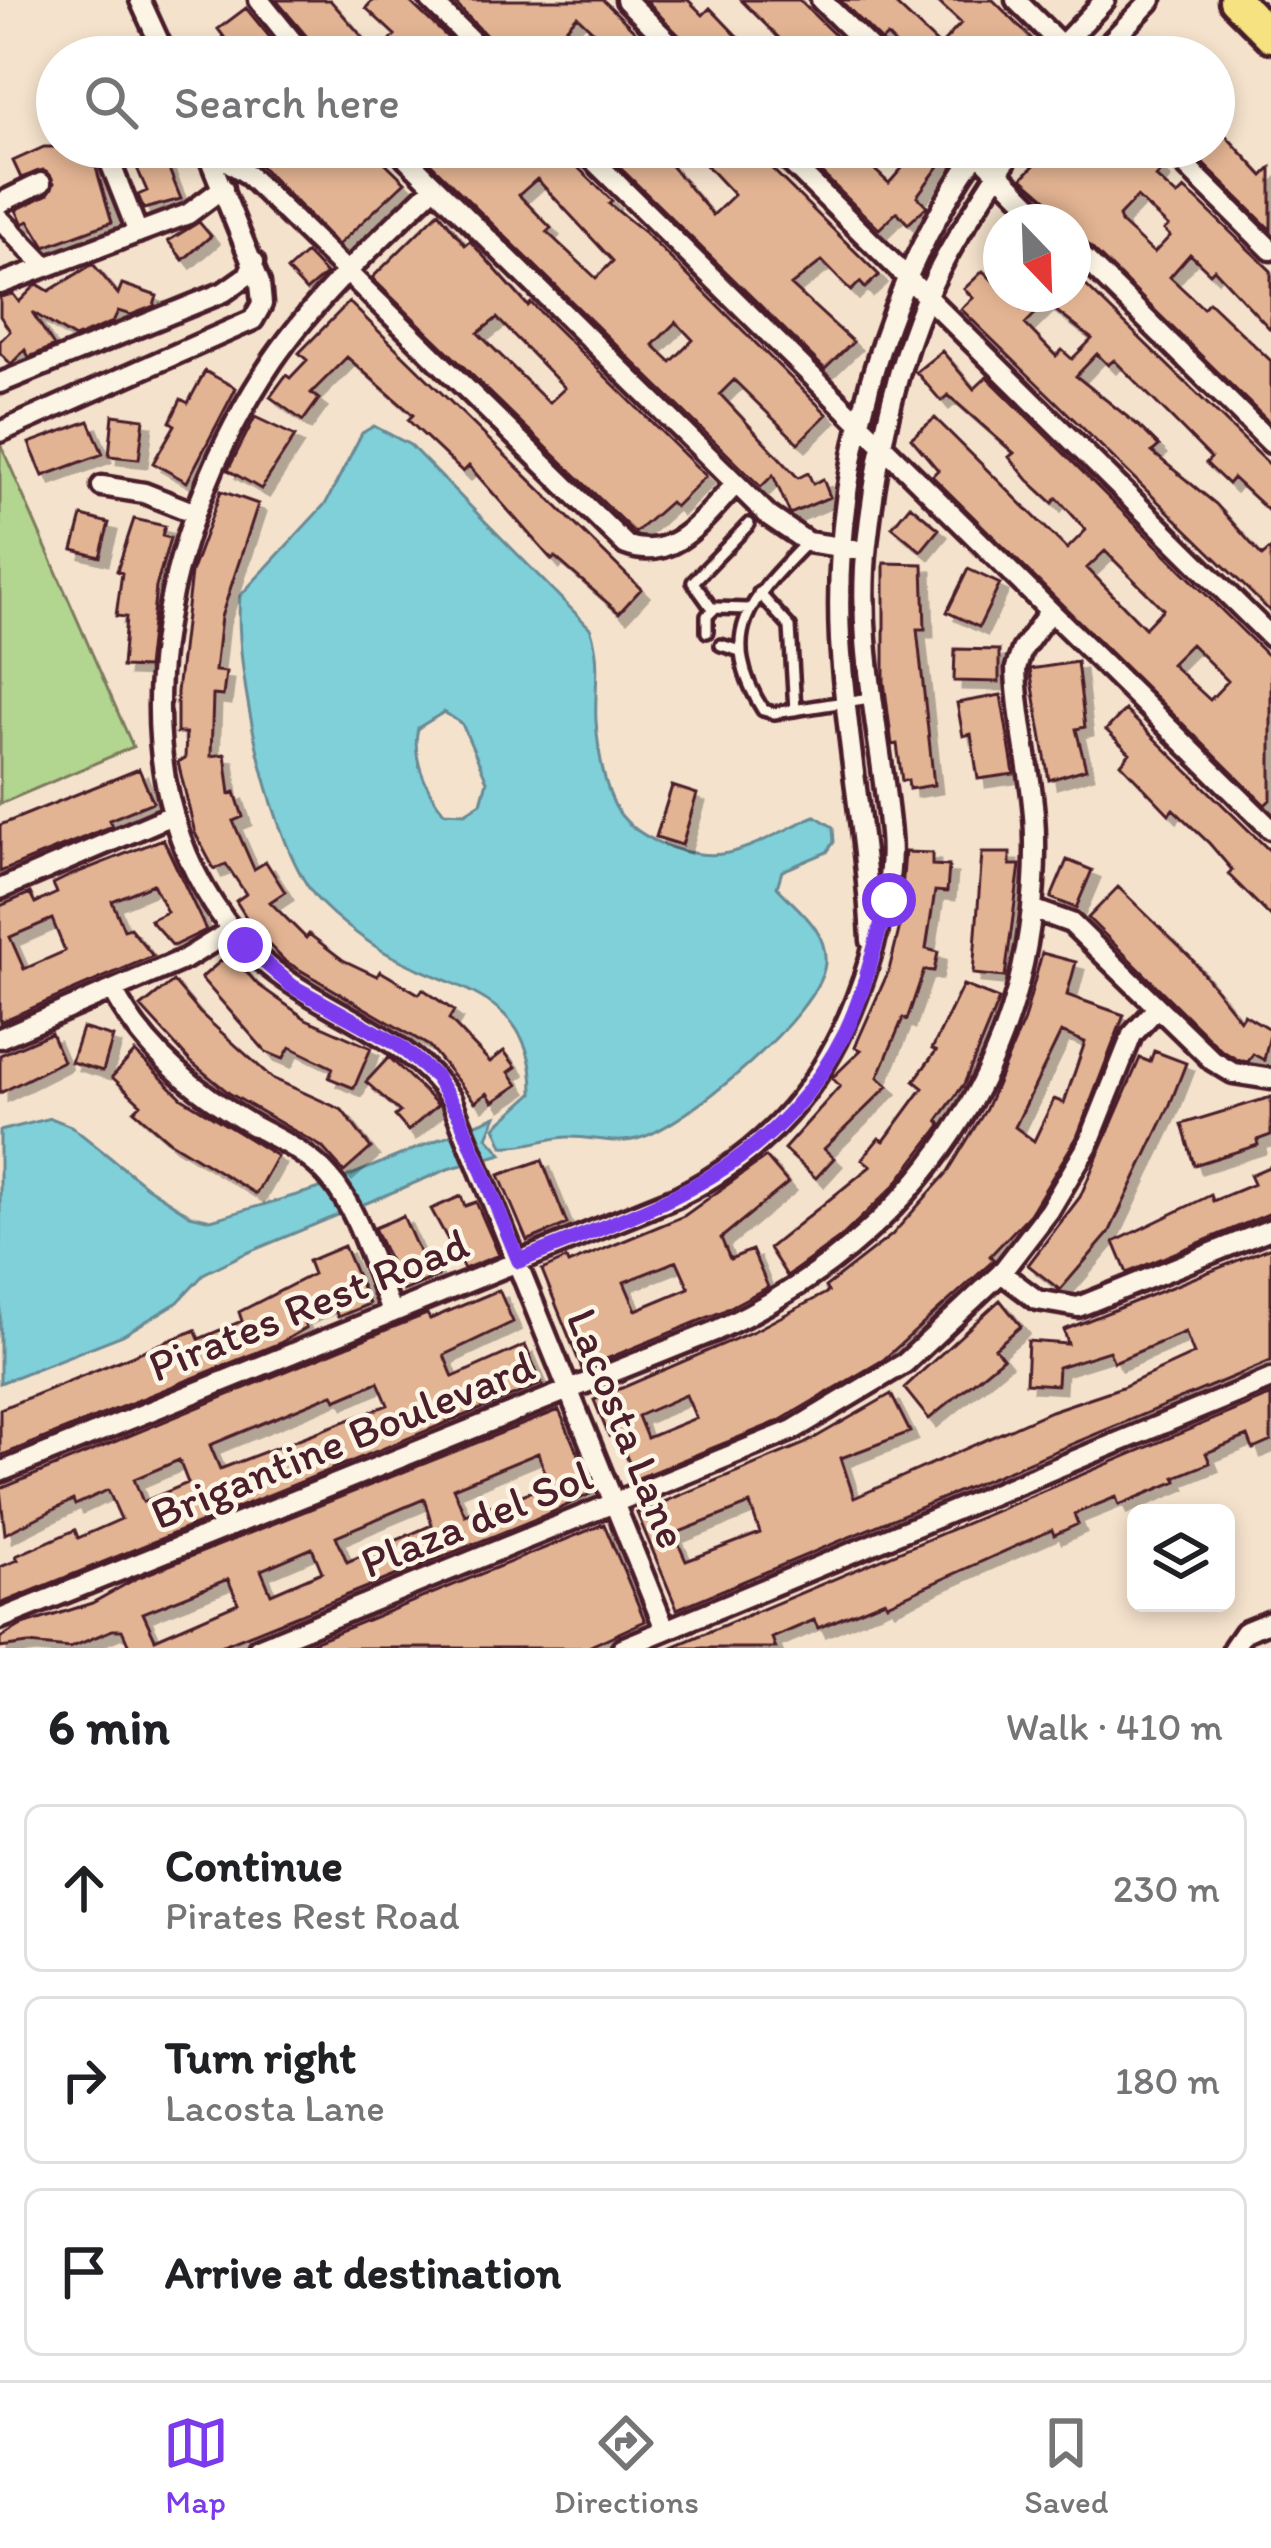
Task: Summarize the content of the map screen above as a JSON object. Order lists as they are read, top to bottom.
{
  "streets": {
    "street": [
      "Pirates Rest Road",
      "Lacosta Lane",
      "Brigantine Boulevard",
      "Plaza del Sol"
    ]
  },
  "crossings": [
    ["Pirates Rest Road", "Lacosta Lane"],
    ["Lacosta Lane", "Brigantine Boulevard"],
    ["Lacosta Lane", "Plaza del Sol"]
  ],
  "north": "bottom right",
  "page": {
    "search": "Search here",
    "heading": ["6 min", "Walk · 410 m"],
    "list": [
      ["Continue", "Pirates Rest Road", "230 m"],
      ["Turn right", "Lacosta Lane", "180 m"],
      "Arrive at destination"
    ],
    "nav": ["Map", "Directions", "Saved"]
  }
}
